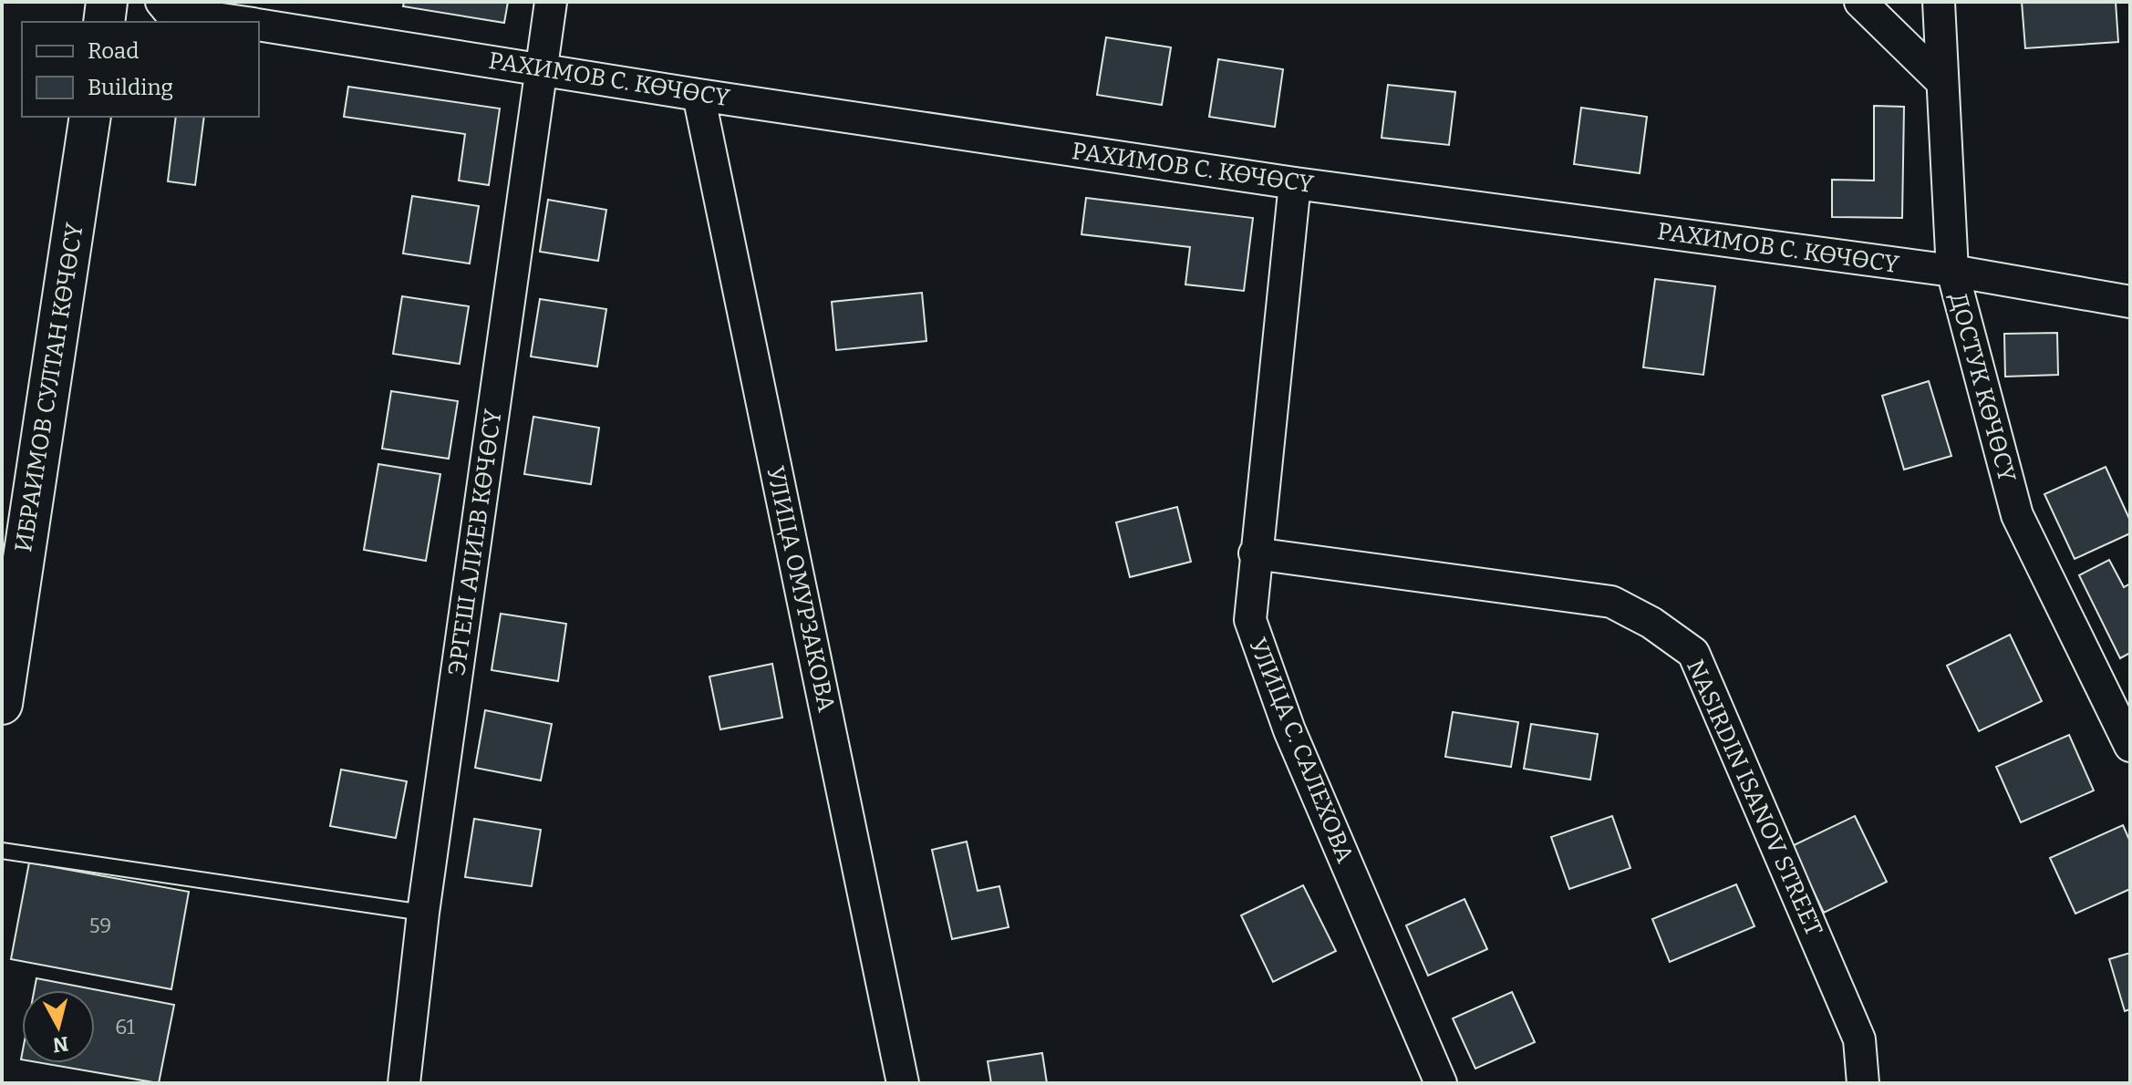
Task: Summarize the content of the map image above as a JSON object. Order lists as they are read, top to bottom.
{
  "streets": {
    "main road": ["ИБРАИМОВ СУЛТАН КӨЧӨСҮ"],
    "street": [
      "РАХИМОВ С. КӨЧӨСҮ",
      "ДОСТУК КӨЧӨСҮ",
      "ЭРГЕШ АЛИЕВ КӨЧӨСҮ",
      "УЛИЦА ОМУРЗАКОВА",
      "УЛИЦА С. САЛЕХОВА",
      "NASIRDIN ISANOV STREET"
    ]
  },
  "crossings": [
    ["РАХИМОВ С. КӨЧӨСҮ", "ДОСТУК КӨЧӨСҮ"],
    ["РАХИМОВ С. КӨЧӨСҮ", "ЭРГЕШ АЛИЕВ КӨЧӨСҮ"],
    ["РАХИМОВ С. КӨЧӨСҮ", "УЛИЦА ОМУРЗАКОВА"],
    ["РАХИМОВ С. КӨЧӨСҮ", "УЛИЦА С. САЛЕХОВА"],
    ["УЛИЦА С. САЛЕХОВА", "NASIRDIN ISANOV STREET"]
  ],
  "house_numbers": ["59", "61"],
  "legend": ["Road", "Building"],
  "north": "bottom"
}
